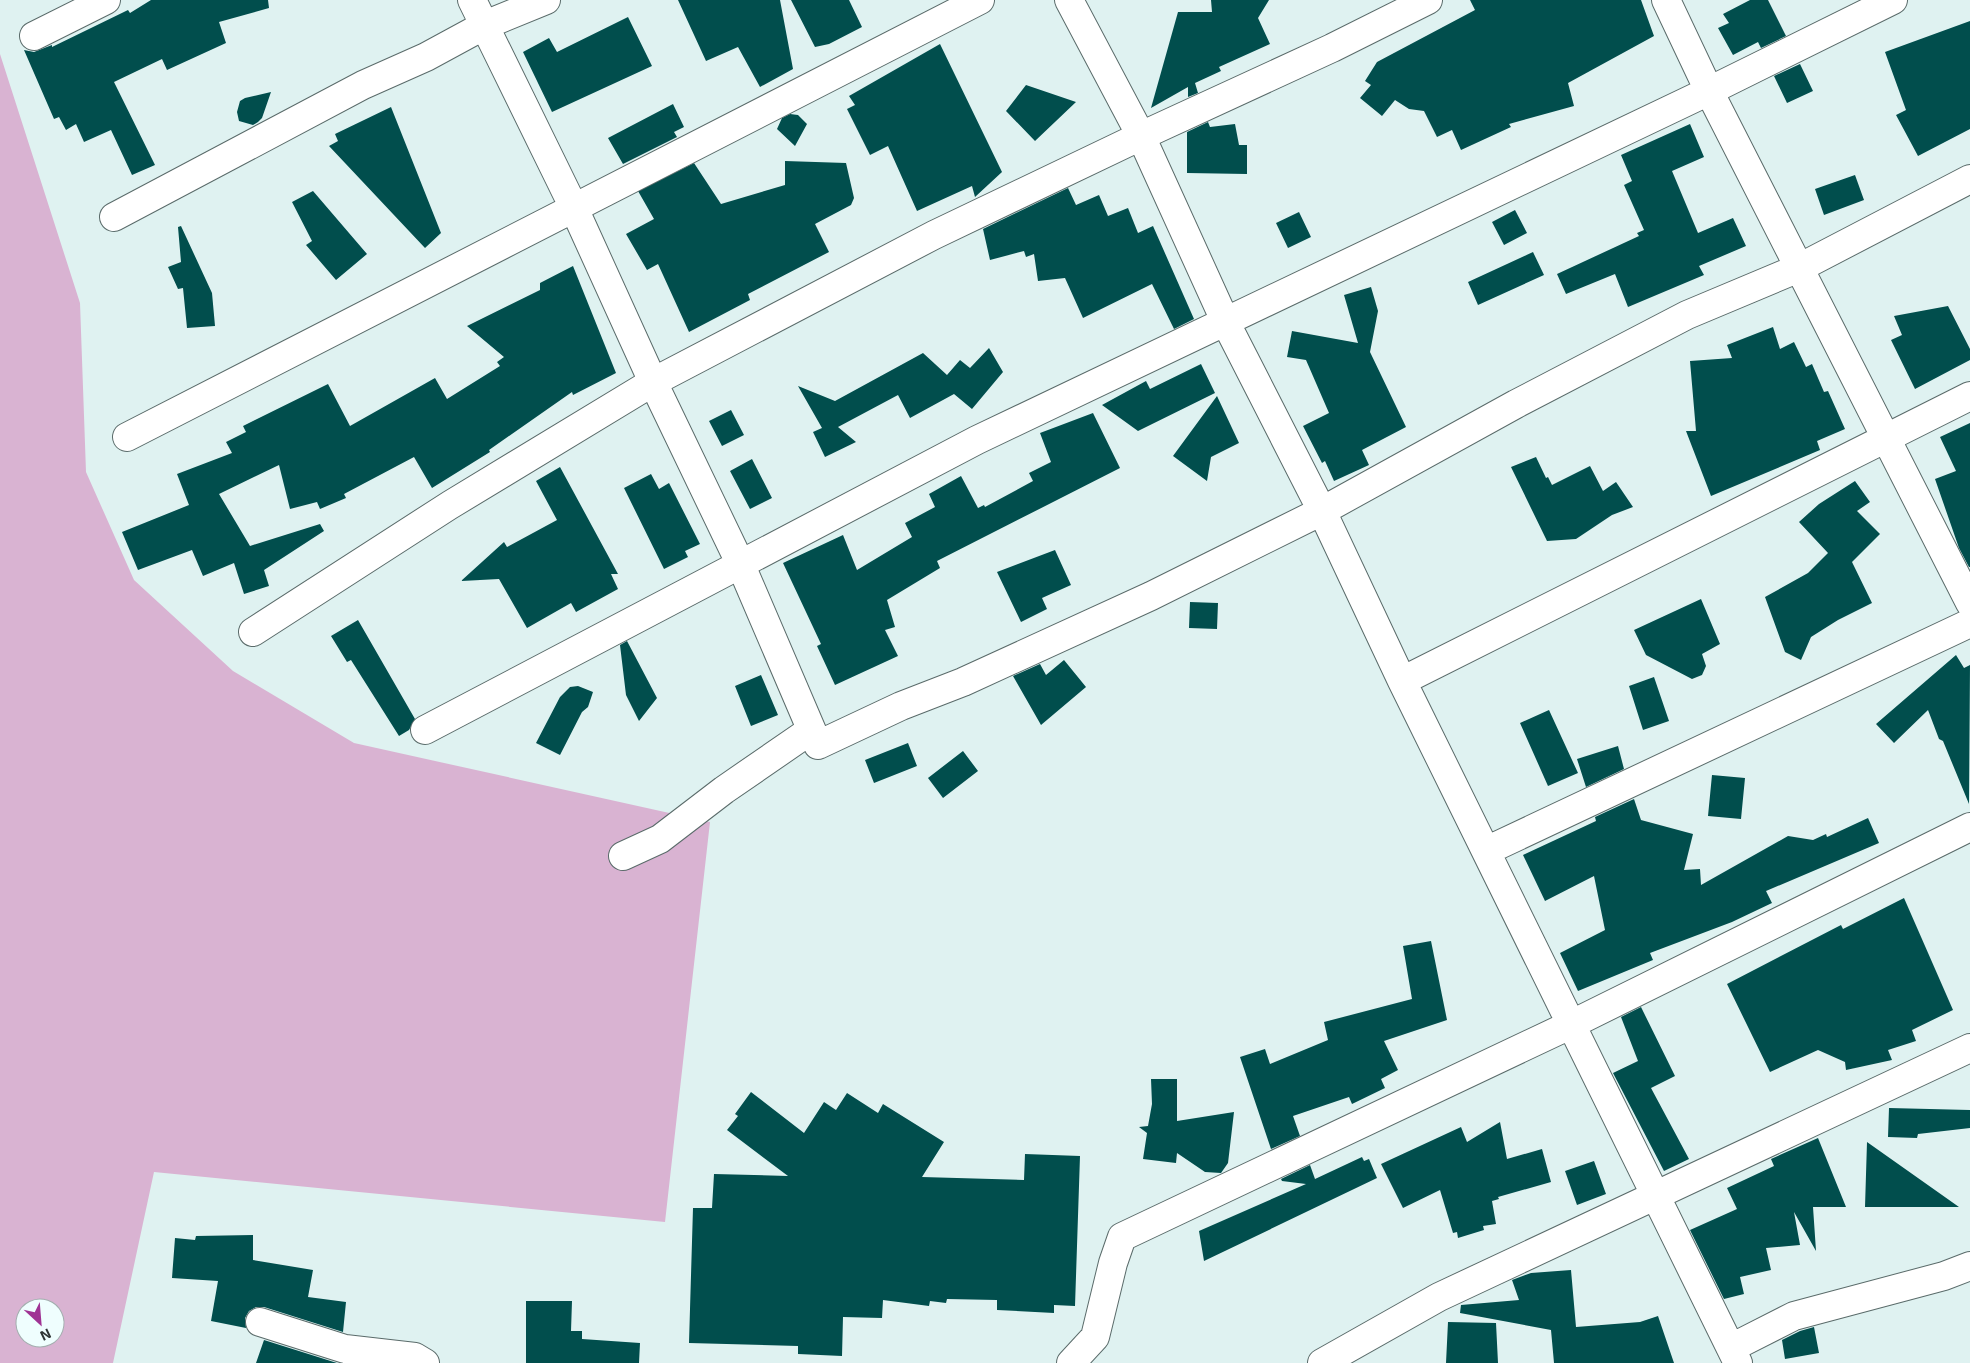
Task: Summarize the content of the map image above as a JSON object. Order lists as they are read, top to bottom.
{
  "north": "bottom right"
}
